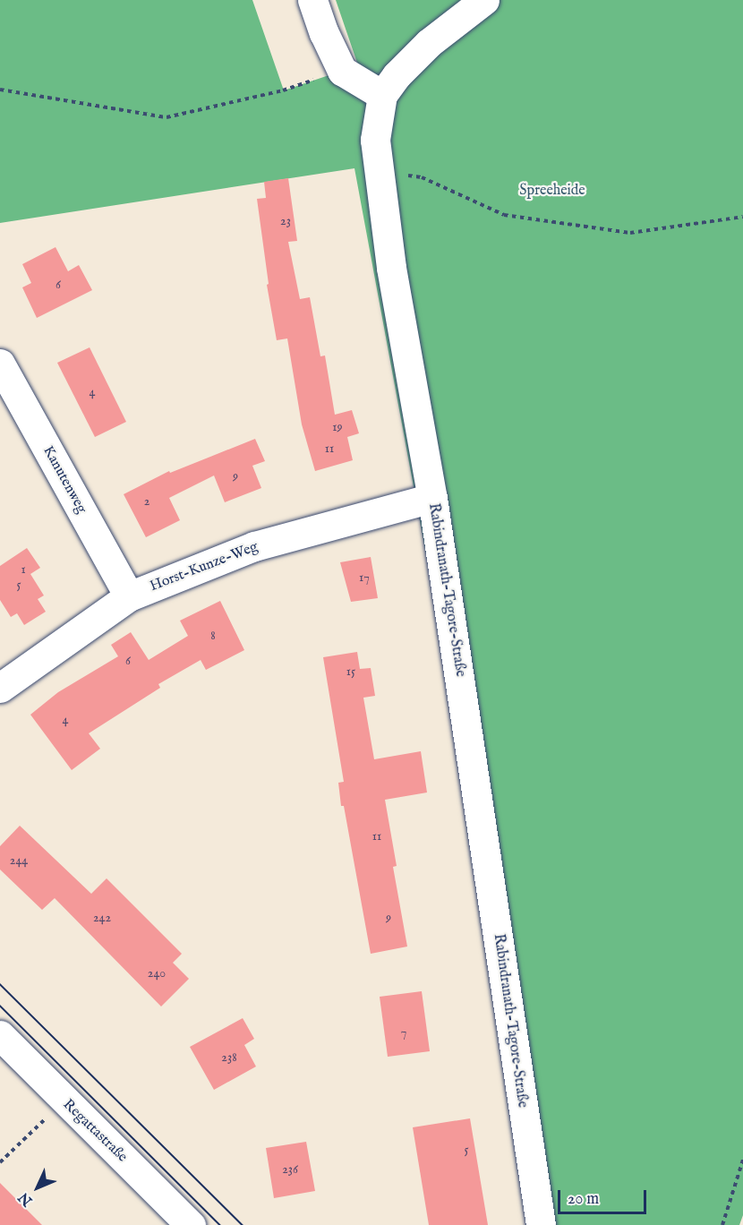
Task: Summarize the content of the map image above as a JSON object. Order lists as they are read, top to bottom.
{
  "streets": {
    "street": [
      "Kanutenweg",
      "Horst-Kunze-Weg",
      "Rabindranath-Tagore-Straße",
      "Regattastraße"
    ]
  },
  "crossings": [
    ["Kanutenweg", "Horst-Kunze-Weg"],
    ["Horst-Kunze-Weg", "Rabindranath-Tagore-Straße"]
  ],
  "parks": ["Spreeheide"],
  "house_numbers": [
    "23",
    "6",
    "4",
    "19",
    "11",
    "9",
    "2",
    "1",
    "17",
    "5",
    "8",
    "6",
    "15",
    "4",
    "11",
    "244",
    "242",
    "9",
    "240",
    "7",
    "238",
    "5",
    "236"
  ],
  "scale_bar": "20 m",
  "north": "bottom left"
}
